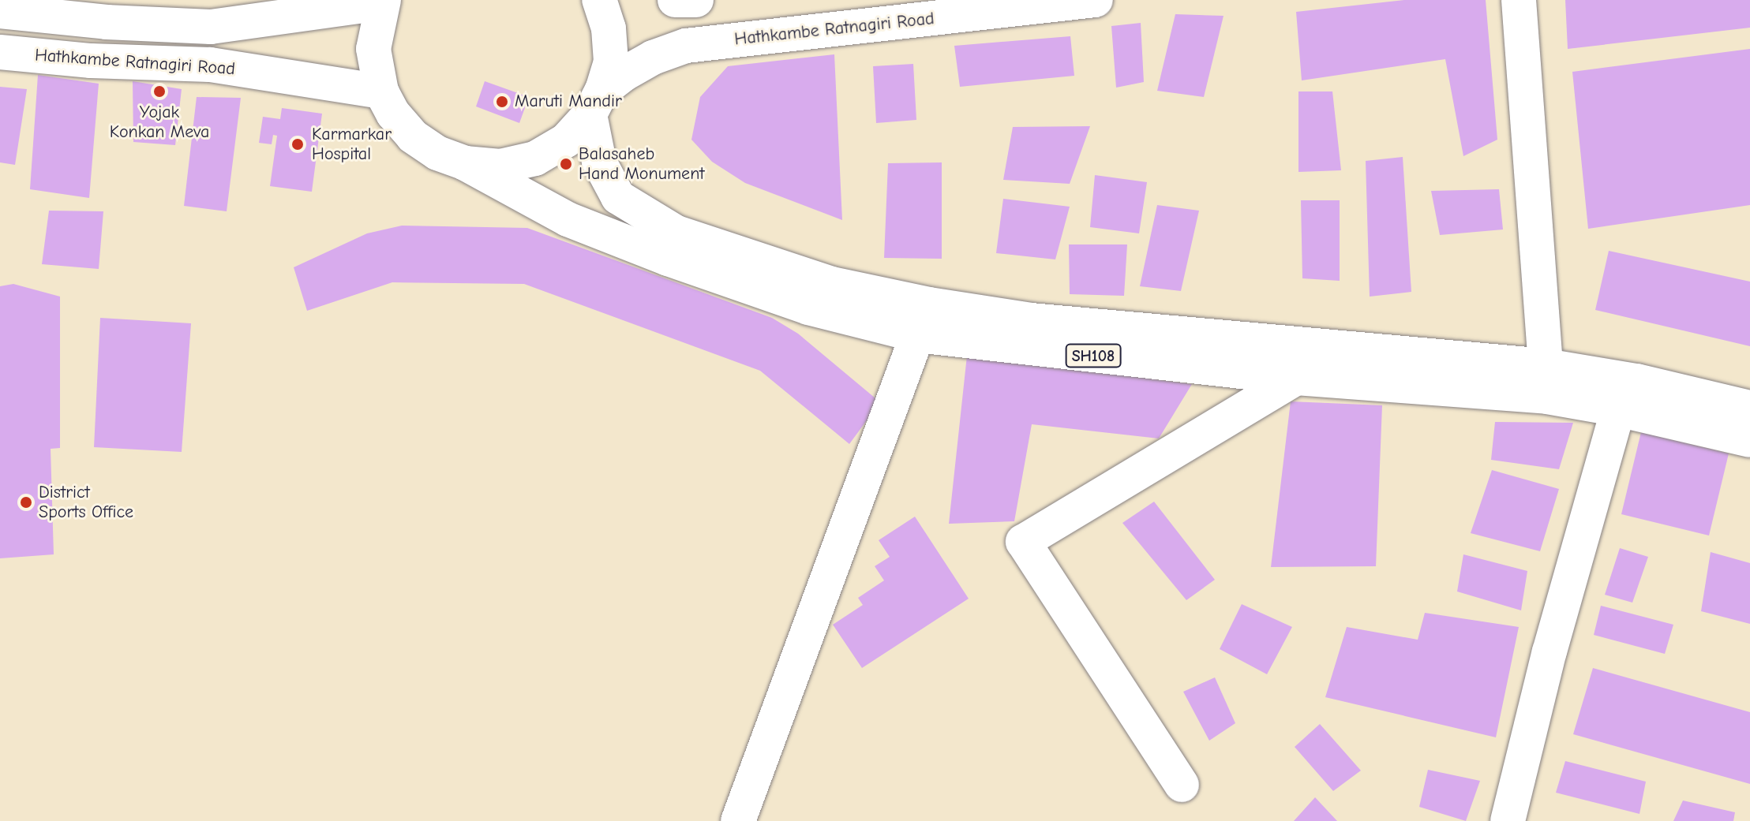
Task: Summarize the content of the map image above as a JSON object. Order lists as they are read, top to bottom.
{
  "streets": {
    "main road": ["Hathkambe Ratnagiri Road", "SH108"]
  },
  "places": [
    "Yojak Konkan Meva",
    "Maruti Mandir",
    "Karmarkar Hospital",
    "Balasaheb Hand Monument",
    "District Sports Office"
  ]
}
